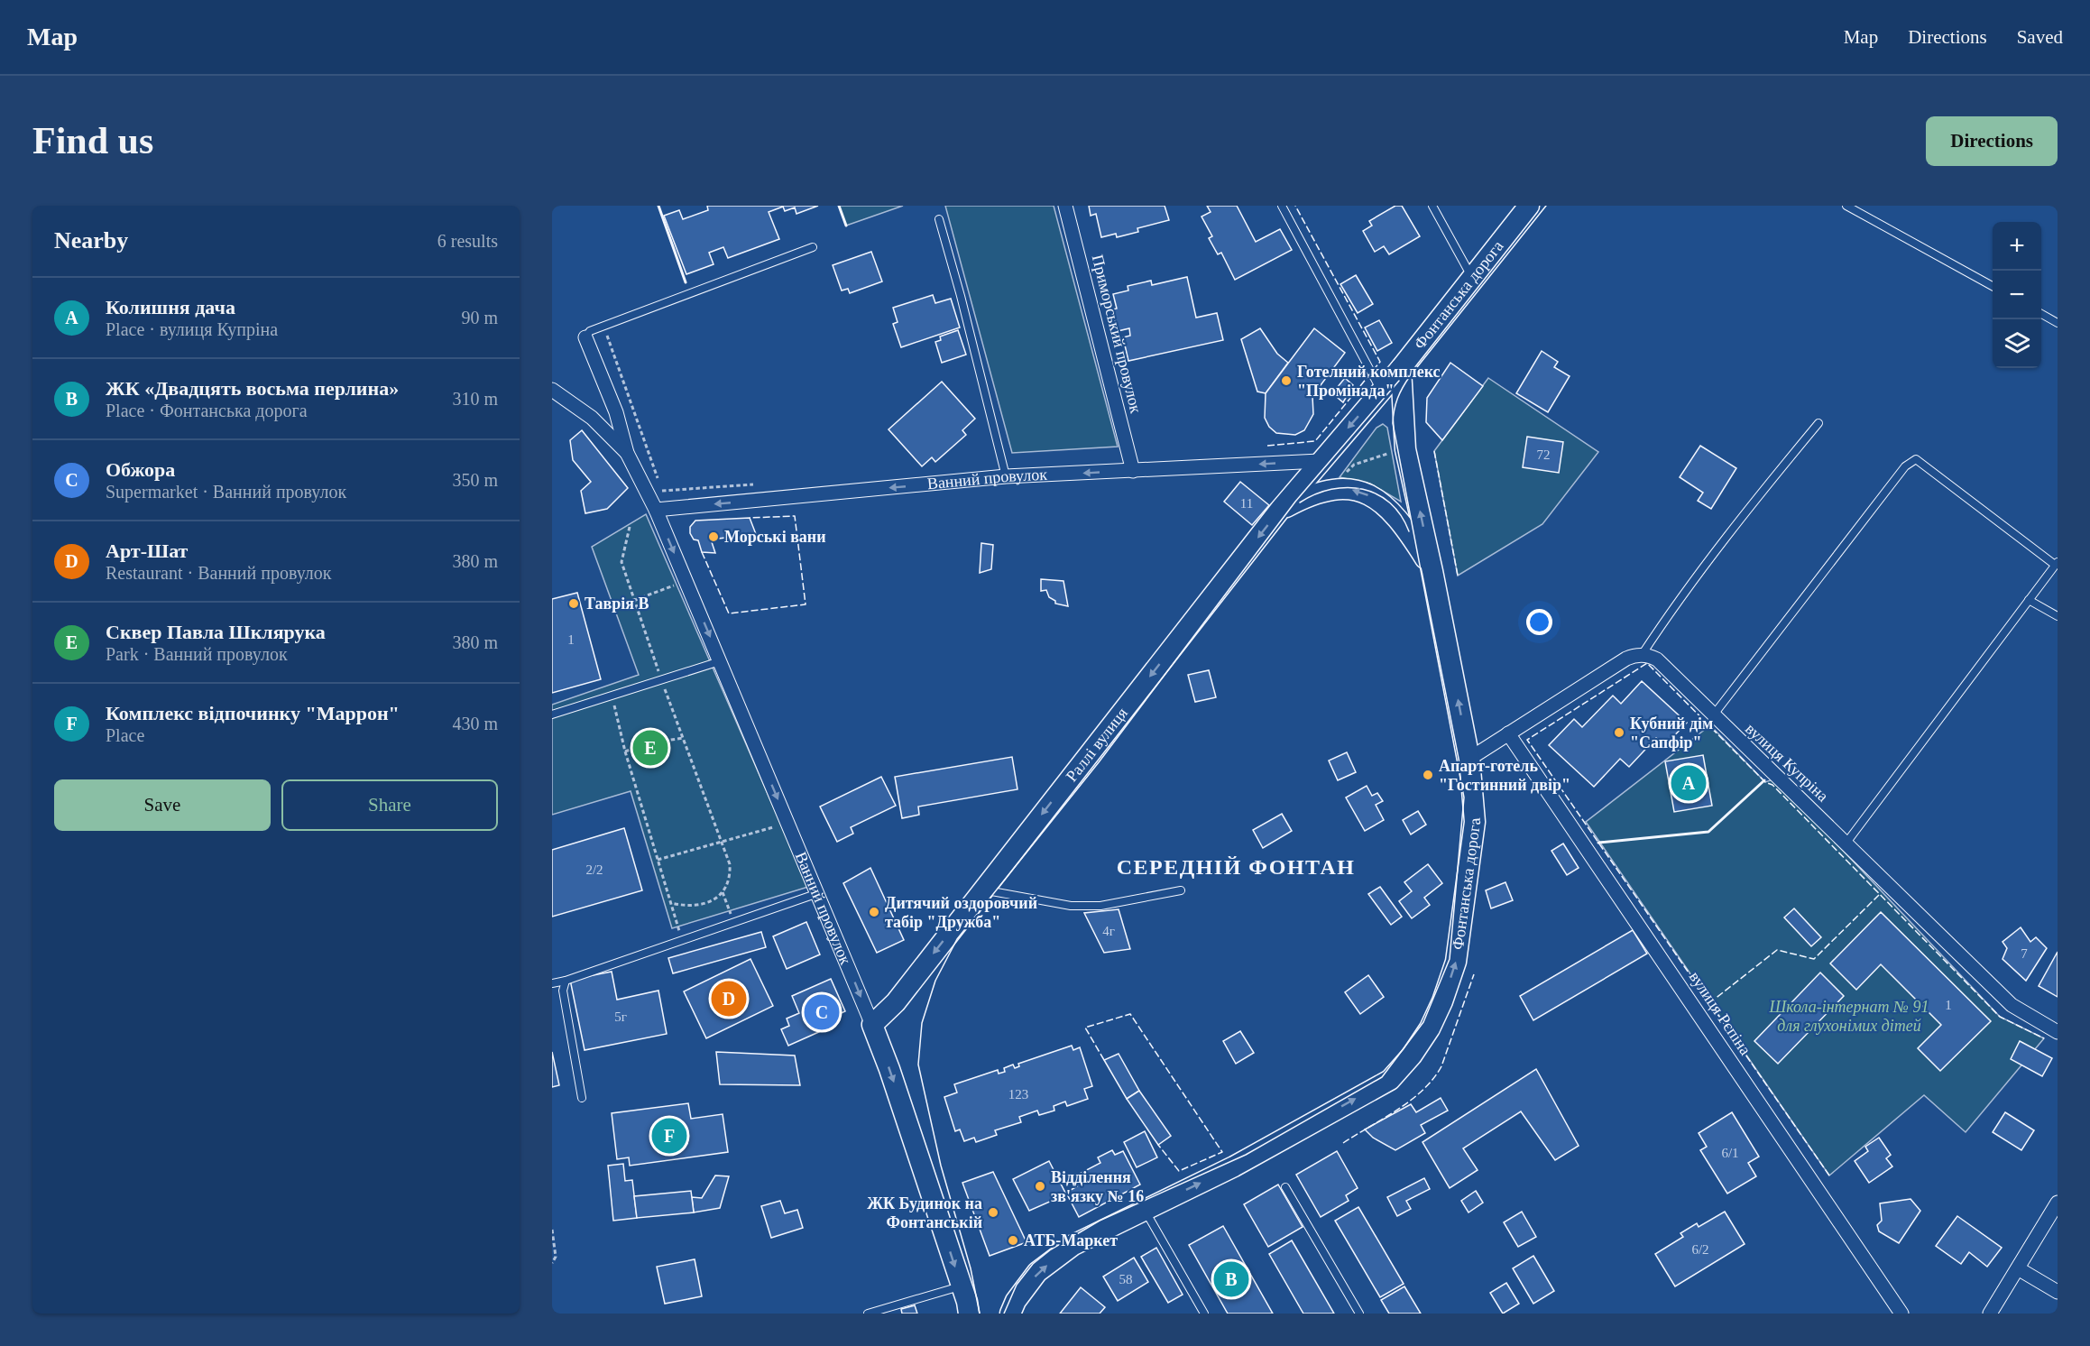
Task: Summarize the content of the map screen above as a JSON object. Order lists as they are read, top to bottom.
{
  "streets": {
    "main road": ["Фонтанська дорога", "Ванний провулок", "Раллі вулиця"],
    "street": ["Приморський провулок", "вулиця Купріна", "вулиця Рєпіна"]
  },
  "crossings": [
    ["Фонтанська дорога", "Раллі вулиця"],
    ["Приморський провулок", "Ванний провулок"],
    ["Ванний провулок", "Раллі вулиця"]
  ],
  "one_way": ["Фонтанська дорога", "Раллі вулиця"],
  "districts": ["СЕРЕДНІЙ ФОНТАН"],
  "parks": ["Школа-інтернат № 91 для глухонімих дітей"],
  "places": [
    "Готелний комплекс \"Промінада\"",
    "Морські вани",
    "Таврія В",
    "Кубний дім \"Сапфір\"",
    "Апарт-готель \"Гостинний двір\"",
    "Дитячий оздоровчий табір \"Дружба\"",
    "Відділення зв'язку № 16",
    "ЖК Будинок на Фонтанській",
    "АТБ-Маркет"
  ],
  "house_numbers": [
    "72",
    "11",
    "1",
    "2/2",
    "4г",
    "7",
    "1",
    "5г",
    "123",
    "6/1",
    "6/2",
    "58"
  ],
  "page": {
    "header": "Map",
    "nav": ["Map", "Directions", "Saved"],
    "buttons": [
      "Directions",
      ["Save", "Share"]
    ],
    "title": "Find us",
    "heading": ["Nearby", "6 results"],
    "map_buttons": ["+", "−"],
    "list": [
      {
        "mark": "A",
        "name": "Колишня дача",
        "note": "Place · вулиця Купріна",
        "value": "90 m"
      },
      {
        "mark": "B",
        "name": "ЖК «Двадцять восьма перлина»",
        "note": "Place · Фонтанська дорога",
        "value": "310 m"
      },
      {
        "mark": "C",
        "name": "Обжора",
        "note": "Supermarket · Ванний провулок",
        "value": "350 m"
      },
      {
        "mark": "D",
        "name": "Арт-Шат",
        "note": "Restaurant · Ванний провулок",
        "value": "380 m"
      },
      {
        "mark": "E",
        "name": "Сквер Павла Шклярука",
        "note": "Park · Ванний провулок",
        "value": "380 m"
      },
      {
        "mark": "F",
        "name": "Комплекс відпочинку \"Маррон\"",
        "note": "Place",
        "value": "430 m"
      }
    ],
    "pins": [
      "E",
      "A",
      "D",
      "C",
      "F",
      "B"
    ]
  }
}
